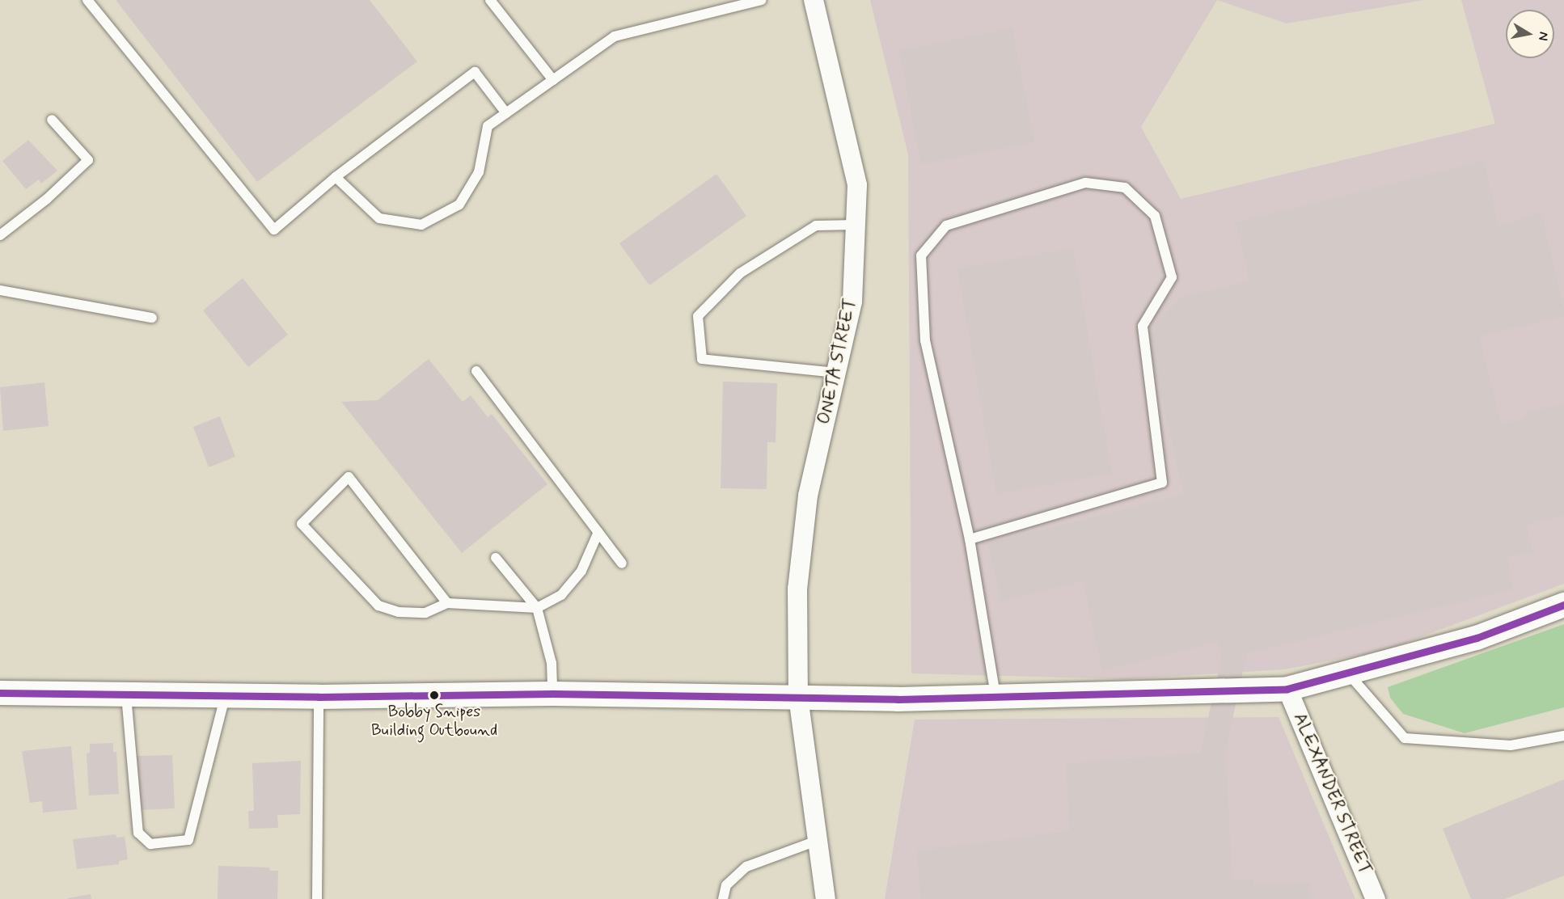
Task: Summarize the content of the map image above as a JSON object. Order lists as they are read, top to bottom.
{
  "streets": {
    "street": ["ONETA STREET", "ALEXANDER STREET"]
  },
  "places": ["Bobby Snipes Building Outbound"],
  "north": "right"
}
